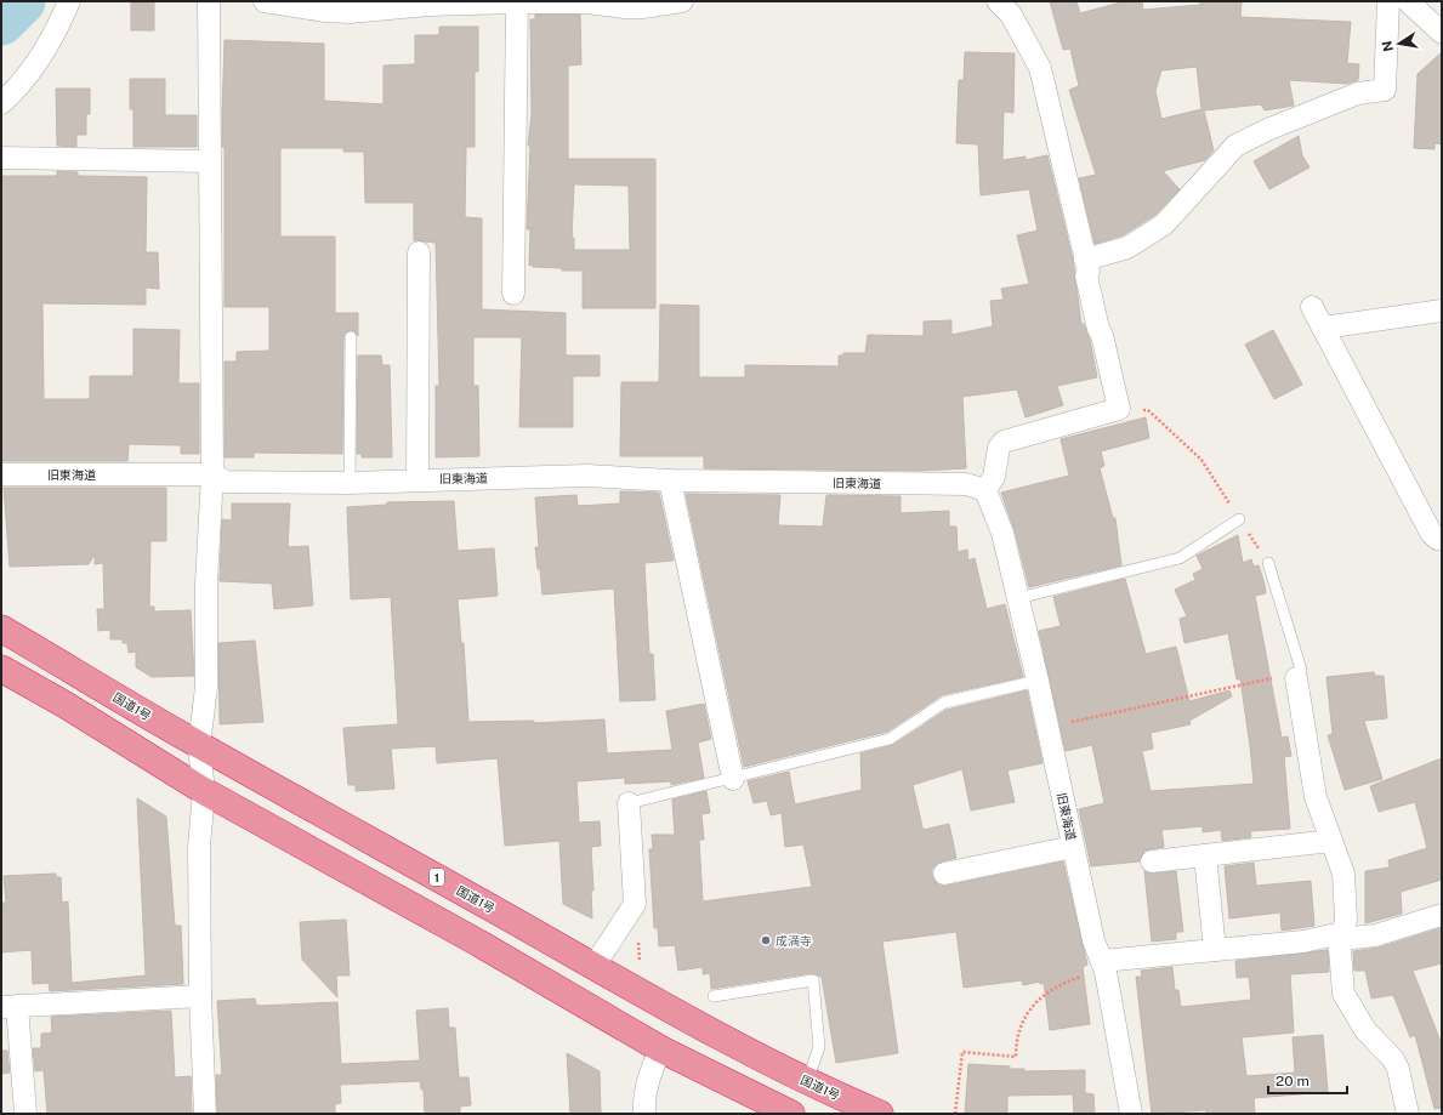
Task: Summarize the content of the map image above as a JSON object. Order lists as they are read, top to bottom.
{
  "streets": {
    "highway": ["国道1号", "1"],
    "street": ["旧東海道"]
  },
  "places": ["成満寺"],
  "scale_bar": "20 m",
  "north": "left"
}
